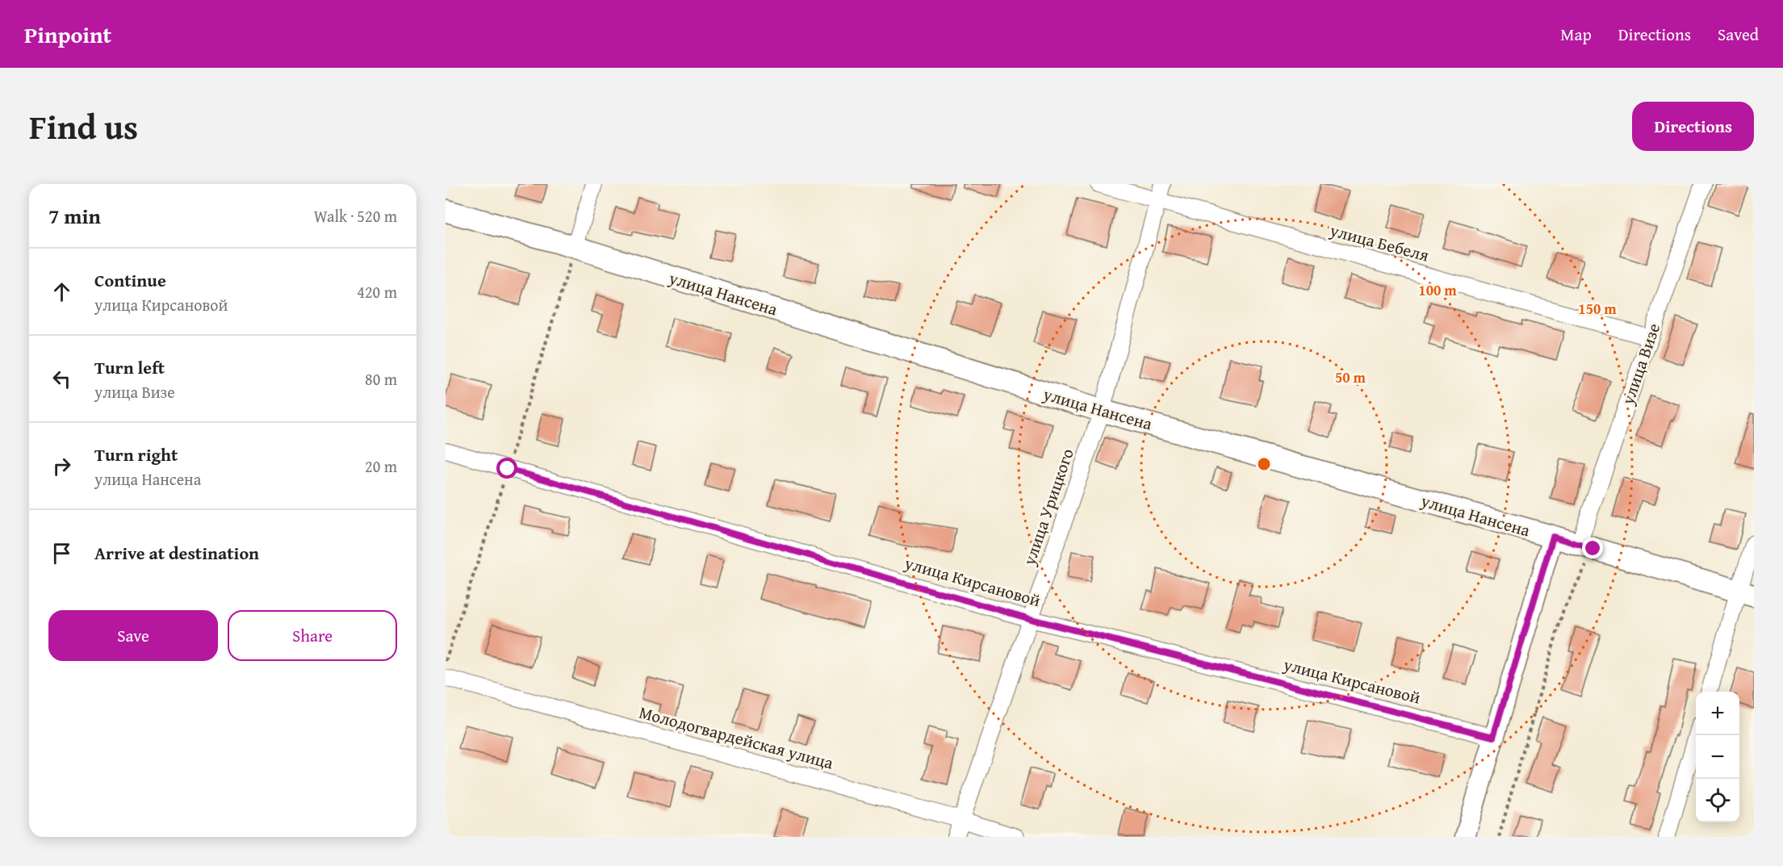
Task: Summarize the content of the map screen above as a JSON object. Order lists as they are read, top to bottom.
{
  "streets": {
    "main road": ["улица Нансена"],
    "street": [
      "улица Бебеля",
      "улица Визе",
      "улица Урицкого",
      "улица Кирсановой",
      "Молодогвардейская улица"
    ]
  },
  "crossings": [
    ["улица Бебеля", "улица Визе"],
    ["улица Бебеля", "улица Урицкого"],
    ["улица Нансена", "улица Визе"],
    ["улица Нансена", "улица Урицкого"],
    ["улица Урицкого", "улица Кирсановой"],
    ["улица Урицкого", "Молодогвардейская улица"]
  ],
  "page": {
    "header": "Pinpoint",
    "nav": ["Map", "Directions", "Saved"],
    "title": "Find us",
    "buttons": [
      "Directions",
      ["Save", "Share"]
    ],
    "heading": ["7 min", "Walk · 520 m"],
    "list": [
      ["Continue", "улица Кирсановой", "420 m"],
      ["Turn left", "улица Визе", "80 m"],
      ["Turn right", "улица Нансена", "20 m"],
      "Arrive at destination"
    ],
    "map_buttons": ["+", "−"]
  },
  "rings": ["100 m", "150 m", "50 m"]
}
